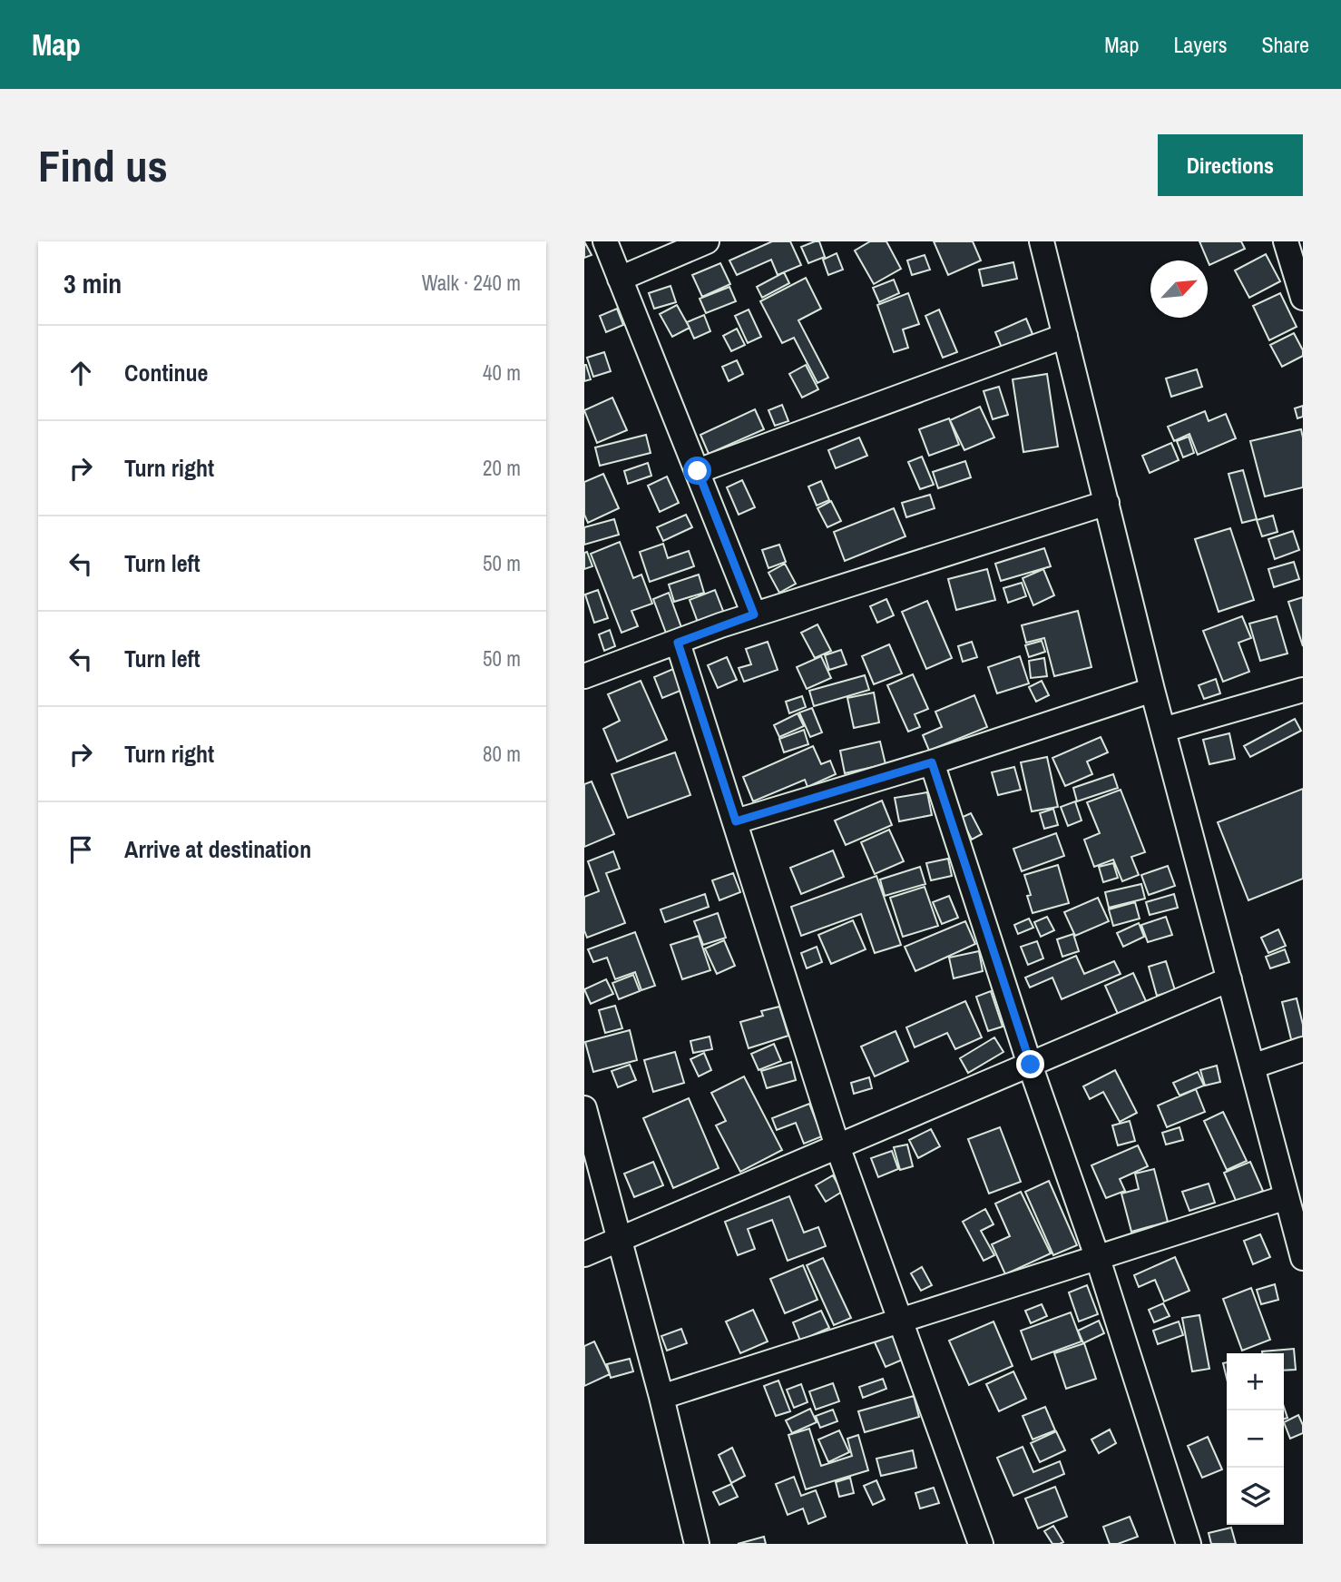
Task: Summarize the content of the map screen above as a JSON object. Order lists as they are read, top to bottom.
{
  "north": "top right",
  "page": {
    "header": "Map",
    "nav": ["Map", "Layers", "Share"],
    "buttons": "Directions",
    "title": "Find us",
    "heading": ["3 min", "Walk · 240 m"],
    "list": [
      ["Continue", "40 m"],
      ["Turn right", "20 m"],
      ["Turn left", "50 m"],
      ["Turn left", "50 m"],
      ["Turn right", "80 m"],
      "Arrive at destination"
    ],
    "map_buttons": ["+", "−"]
  }
}
